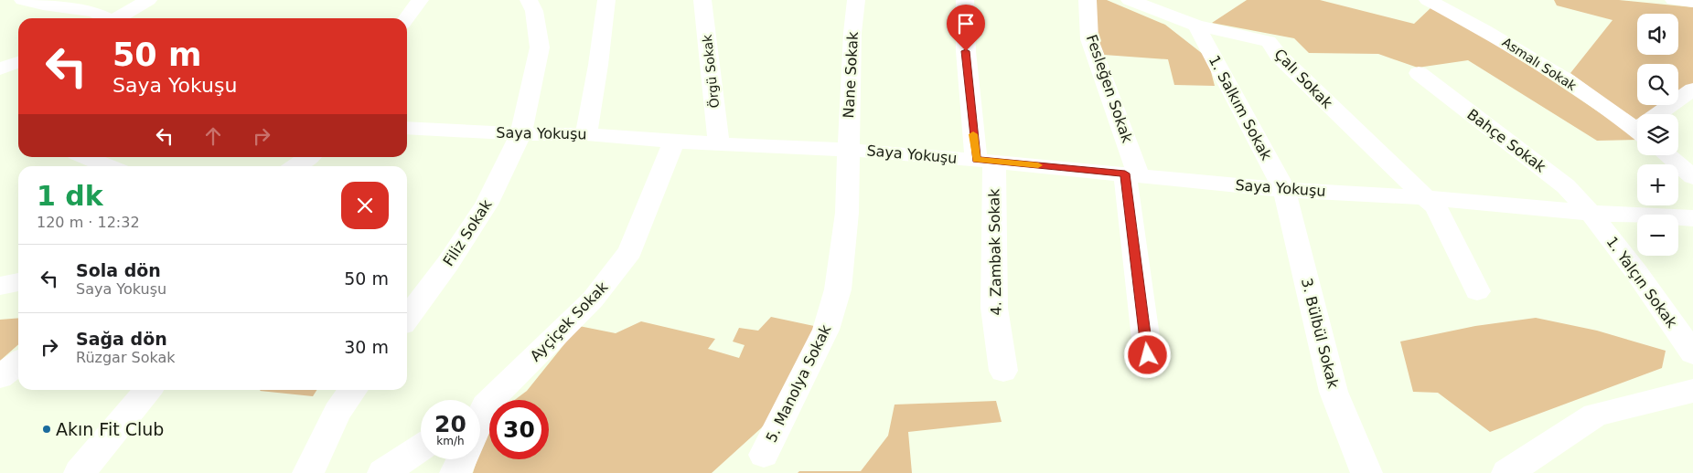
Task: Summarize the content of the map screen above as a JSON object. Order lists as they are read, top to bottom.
{
  "streets": {
    "street": [
      "Asmalı Sokak",
      "Örgü Sokak",
      "Nane Sokak",
      "Çalı Sokak",
      "Fesleğen Sokak",
      "1. Salkım Sokak",
      "Saya Yokuşu",
      "Bahçe Sokak",
      "Filiz Sokak",
      "4. Zambak Sokak",
      "1. Yalçın Sokak",
      "Ayçiçek Sokak",
      "3. Bülbül Sokak",
      "5. Manolya Sokak"
    ]
  },
  "crossings": [
    ["Örgü Sokak", "Saya Yokuşu"],
    ["Nane Sokak", "Saya Yokuşu"],
    ["Nane Sokak", "5. Manolya Sokak"],
    ["Çalı Sokak", "1. Salkım Sokak"],
    ["Çalı Sokak", "Saya Yokuşu"],
    ["Fesleğen Sokak", "Saya Yokuşu"],
    ["1. Salkım Sokak", "Saya Yokuşu"],
    ["1. Salkım Sokak", "3. Bülbül Sokak"],
    ["Saya Yokuşu", "Bahçe Sokak"],
    ["Saya Yokuşu", "Filiz Sokak"],
    ["Saya Yokuşu", "4. Zambak Sokak"],
    ["Saya Yokuşu", "1. Yalçın Sokak"],
    ["Saya Yokuşu", "Ayçiçek Sokak"],
    ["Saya Yokuşu", "3. Bülbül Sokak"],
    ["Saya Yokuşu", "5. Manolya Sokak"],
    ["Bahçe Sokak", "1. Yalçın Sokak"]
  ],
  "places": ["Akın Fit Club"],
  "page": {
    "map_buttons": ["+", "−"],
    "turn": ["50 m", "Saya Yokuşu"],
    "heading": ["1 dk", "120 m · 12:32"],
    "list": [
      {
        "name": "Sola dön",
        "note": "Saya Yokuşu",
        "value": "50 m"
      },
      {
        "name": "Sağa dön",
        "note": "Rüzgar Sokak",
        "value": "30 m"
      }
    ],
    "speed": "20 km/h",
    "limit": "30"
  }
}
